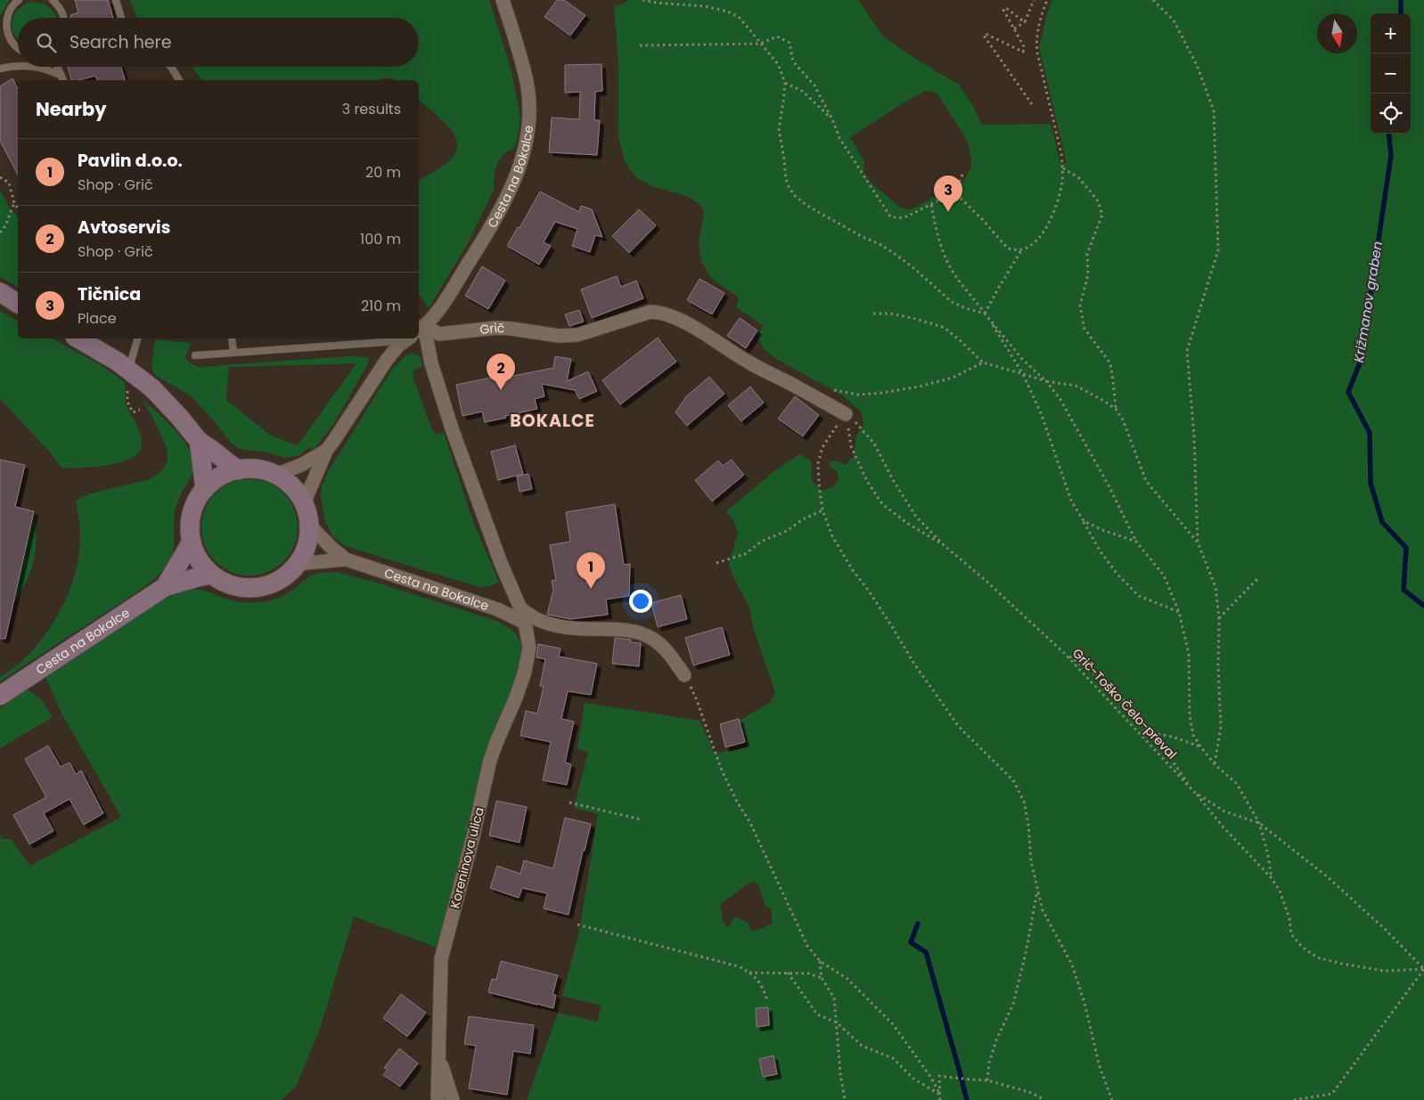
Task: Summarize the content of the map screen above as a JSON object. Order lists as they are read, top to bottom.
{
  "streets": {
    "street": ["Cesta na Bokalce", "Grič", "Koreninova ulica"],
    "path": ["Grič-Toško Čelo-preval"]
  },
  "crossings": [
    ["Cesta na Bokalce", "Koreninova ulica"],
    ["Grič", "Grič-Toško Čelo-preval"]
  ],
  "districts": ["BOKALCE"],
  "water": ["Križmanov graben"],
  "north": "bottom",
  "page": {
    "map_buttons": ["+", "−"],
    "search": "Search here",
    "heading": ["Nearby", "3 results"],
    "list": [
      {
        "mark": "1",
        "name": "Pavlin d.o.o.",
        "note": "Shop · Grič",
        "value": "20 m"
      },
      {
        "mark": "2",
        "name": "Avtoservis",
        "note": "Shop · Grič",
        "value": "100 m"
      },
      {
        "mark": "3",
        "name": "Tičnica",
        "note": "Place",
        "value": "210 m"
      }
    ],
    "pins": ["3", "2", "1"]
  }
}
